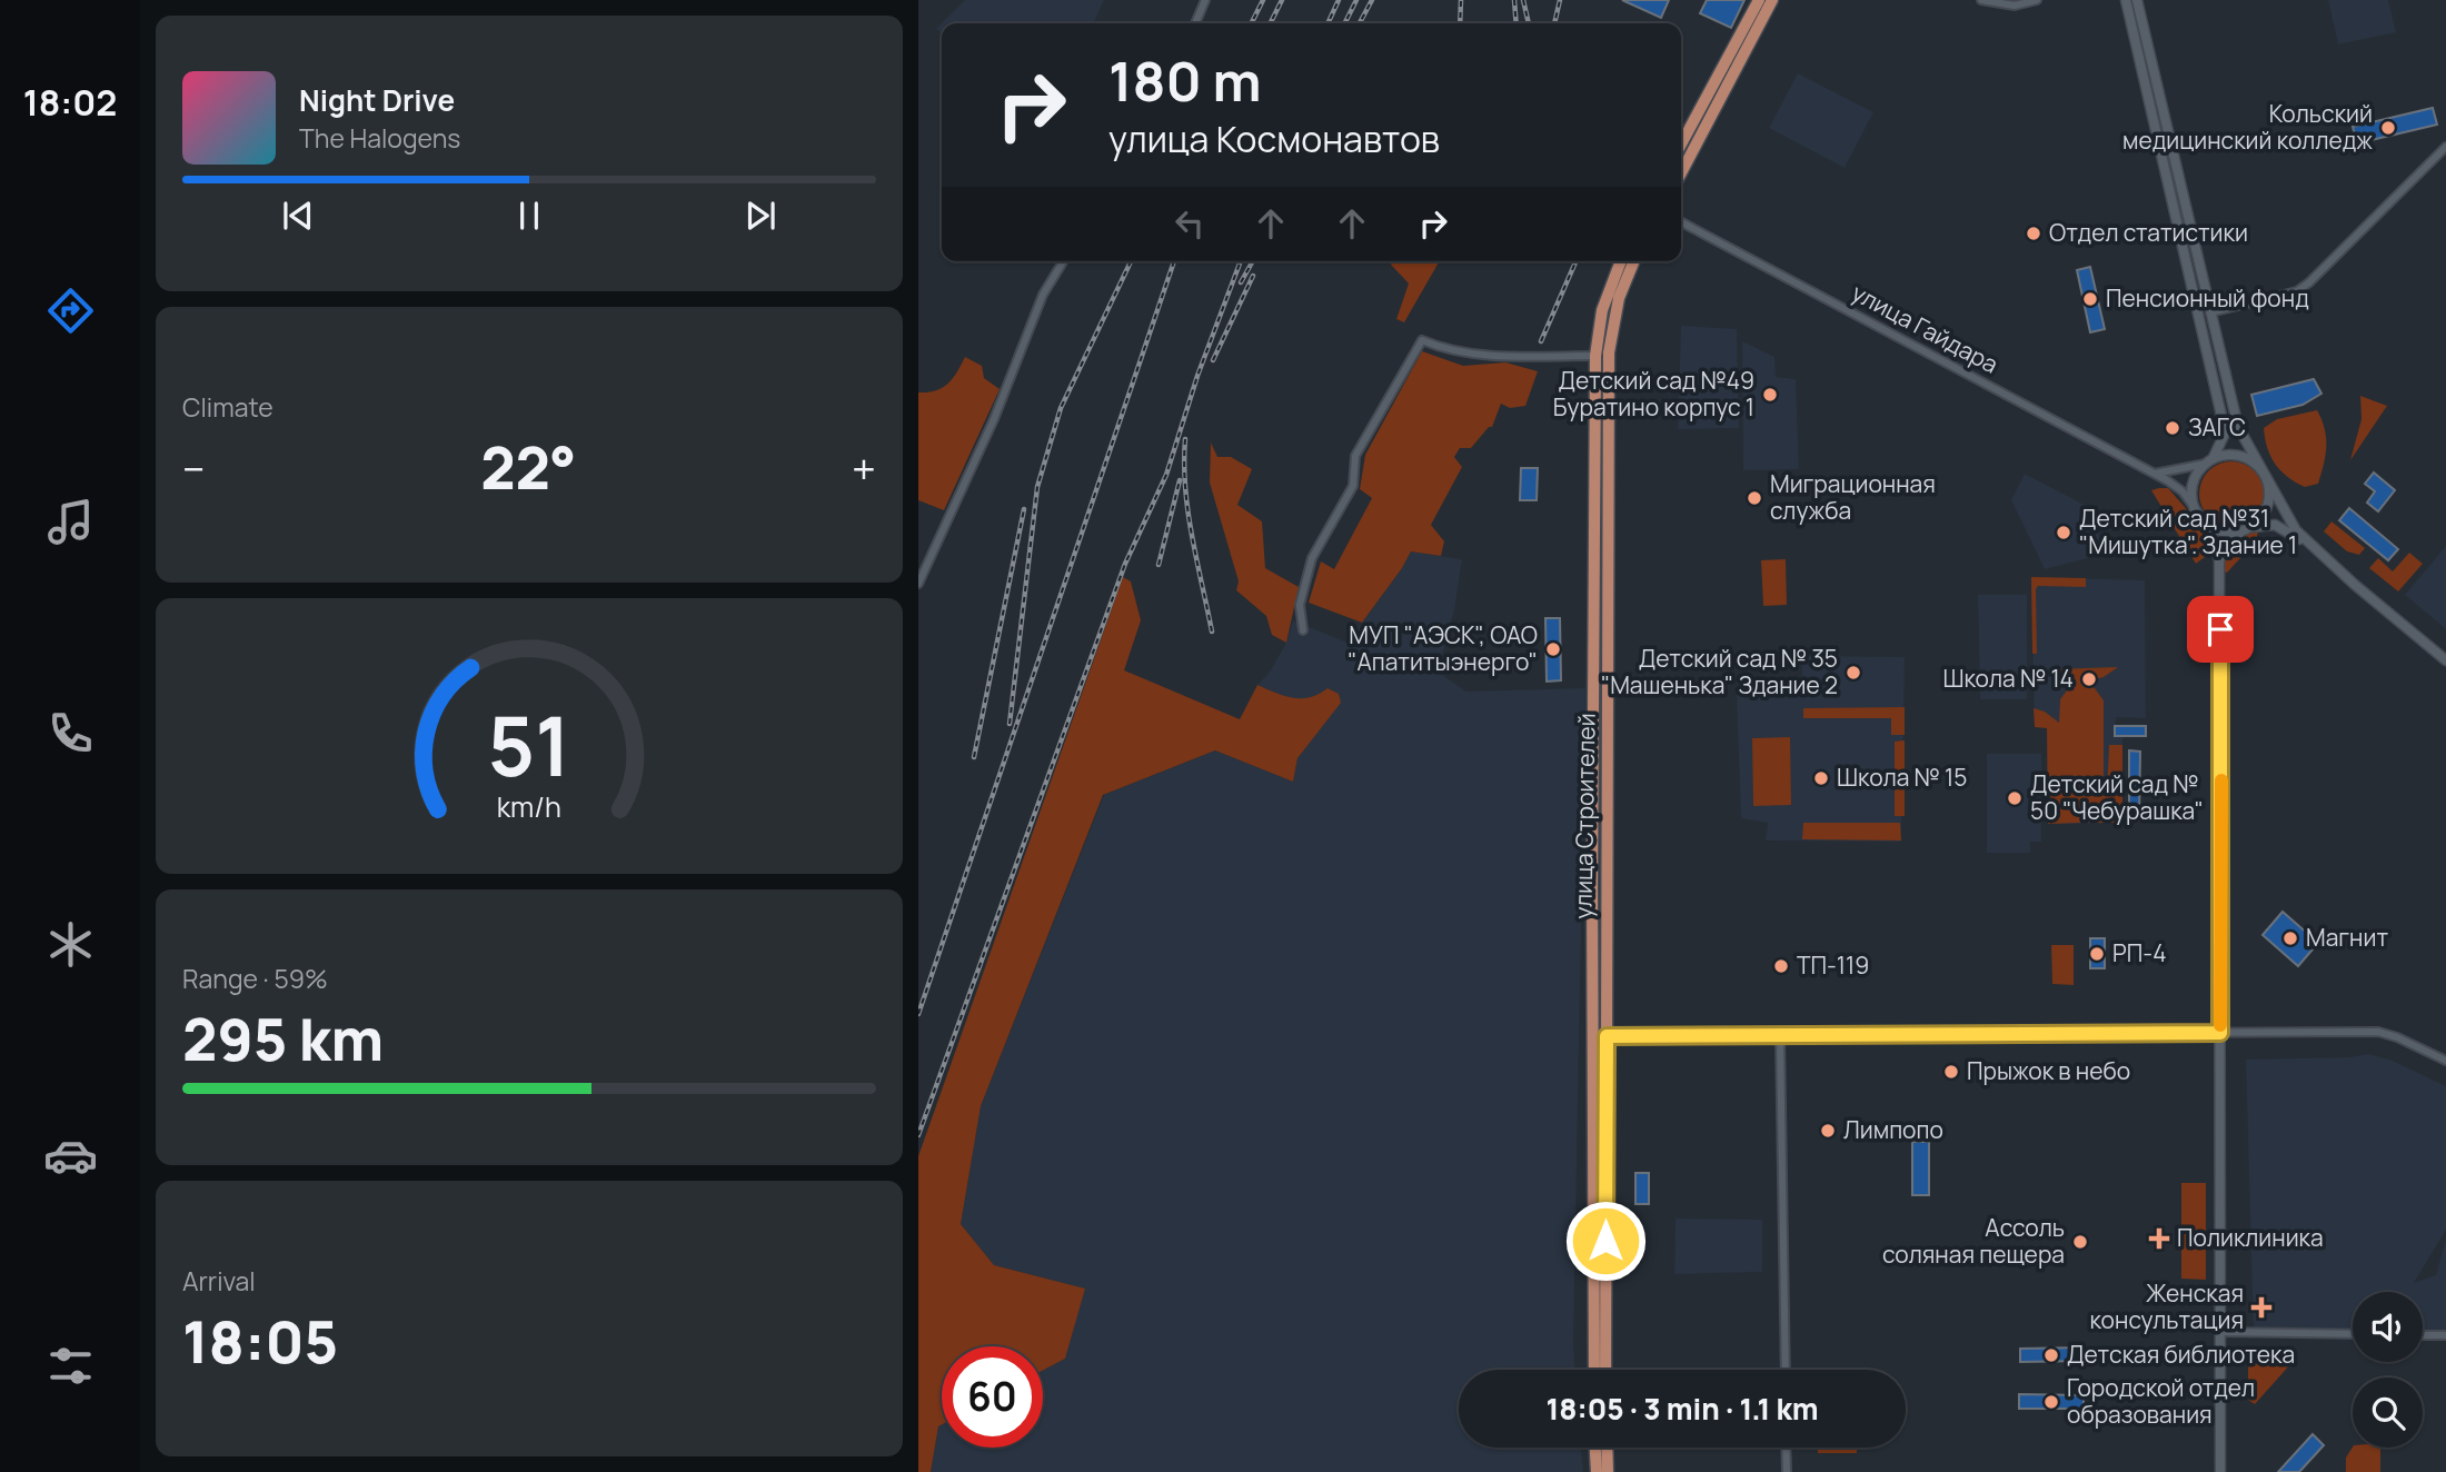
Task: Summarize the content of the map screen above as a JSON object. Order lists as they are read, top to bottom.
{
  "streets": {
    "main road": ["улица Строителей"],
    "street": ["улица Гайдара"]
  },
  "places": {
    "other": [
      "Кольский медицинский колледж",
      "Отдел статистики",
      "Пенсионный фонд",
      "Детский сад №49 Буратино корпус 1",
      "ЗАГС",
      "Миграционная служба",
      "Детский сад №31 \"Мишутка\". Здание 1",
      "МУП \"АЭСК\", ОАО \"Апатитыэнерго\"",
      "Детский сад № 35 \"Машенька\" Здание 2",
      "Школа № 14",
      "Школа № 15",
      "Детский сад № 50 \"Чебурашка\"",
      "Магнит",
      "РП-4",
      "ТП-119",
      "Прыжок в небо",
      "Лимпопо",
      "Ассоль соляная пещера",
      "Детская библиотека",
      "Городской отдел образования"
    ],
    "health": ["Поликлиника", "Женская консультация"]
  },
  "page": {
    "tabs": "18:02",
    "turn": ["180 m", "улица Космонавтов"],
    "song": ["Night Drive", "The Halogens"],
    "tile": [
      "Climate",
      ["Range · 59%", "295 km"],
      ["Arrival", "18:05"]
    ],
    "heat": ["−", "22°", "+"],
    "limit": "60",
    "trip": "18:05 · 3 min · 1.1 km",
    "gauge": ["51", "km/h"]
  }
}
